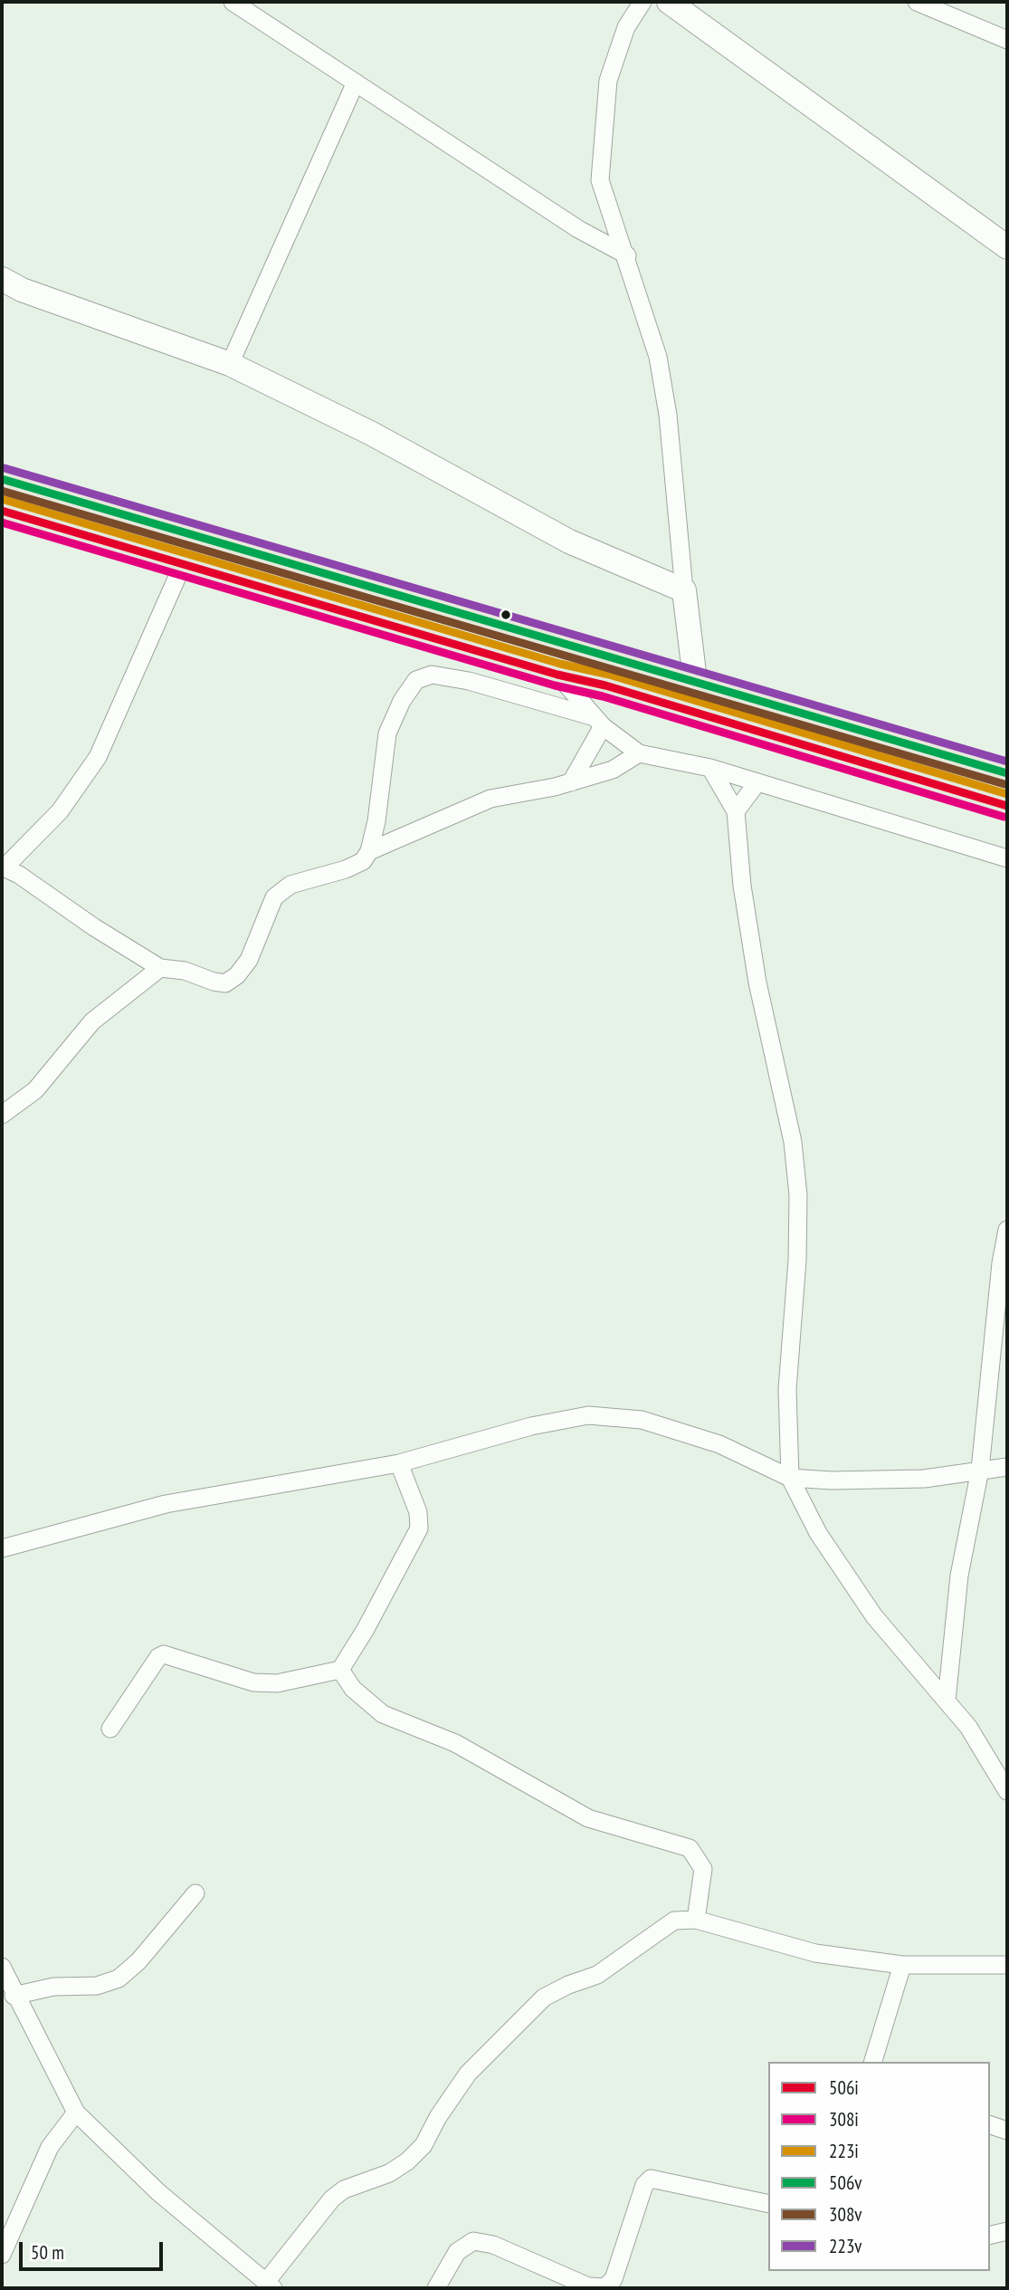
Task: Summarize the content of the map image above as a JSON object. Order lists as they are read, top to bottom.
{
  "lines": [
    "transit line 223v",
    "transit line 506v",
    "transit line 308v",
    "transit line 223i",
    "transit line 506i",
    "transit line 308i"
  ],
  "legend": [
    "506i",
    "308i",
    "223i",
    "506v",
    "308v",
    "223v"
  ],
  "scale_bar": "50 m"
}
